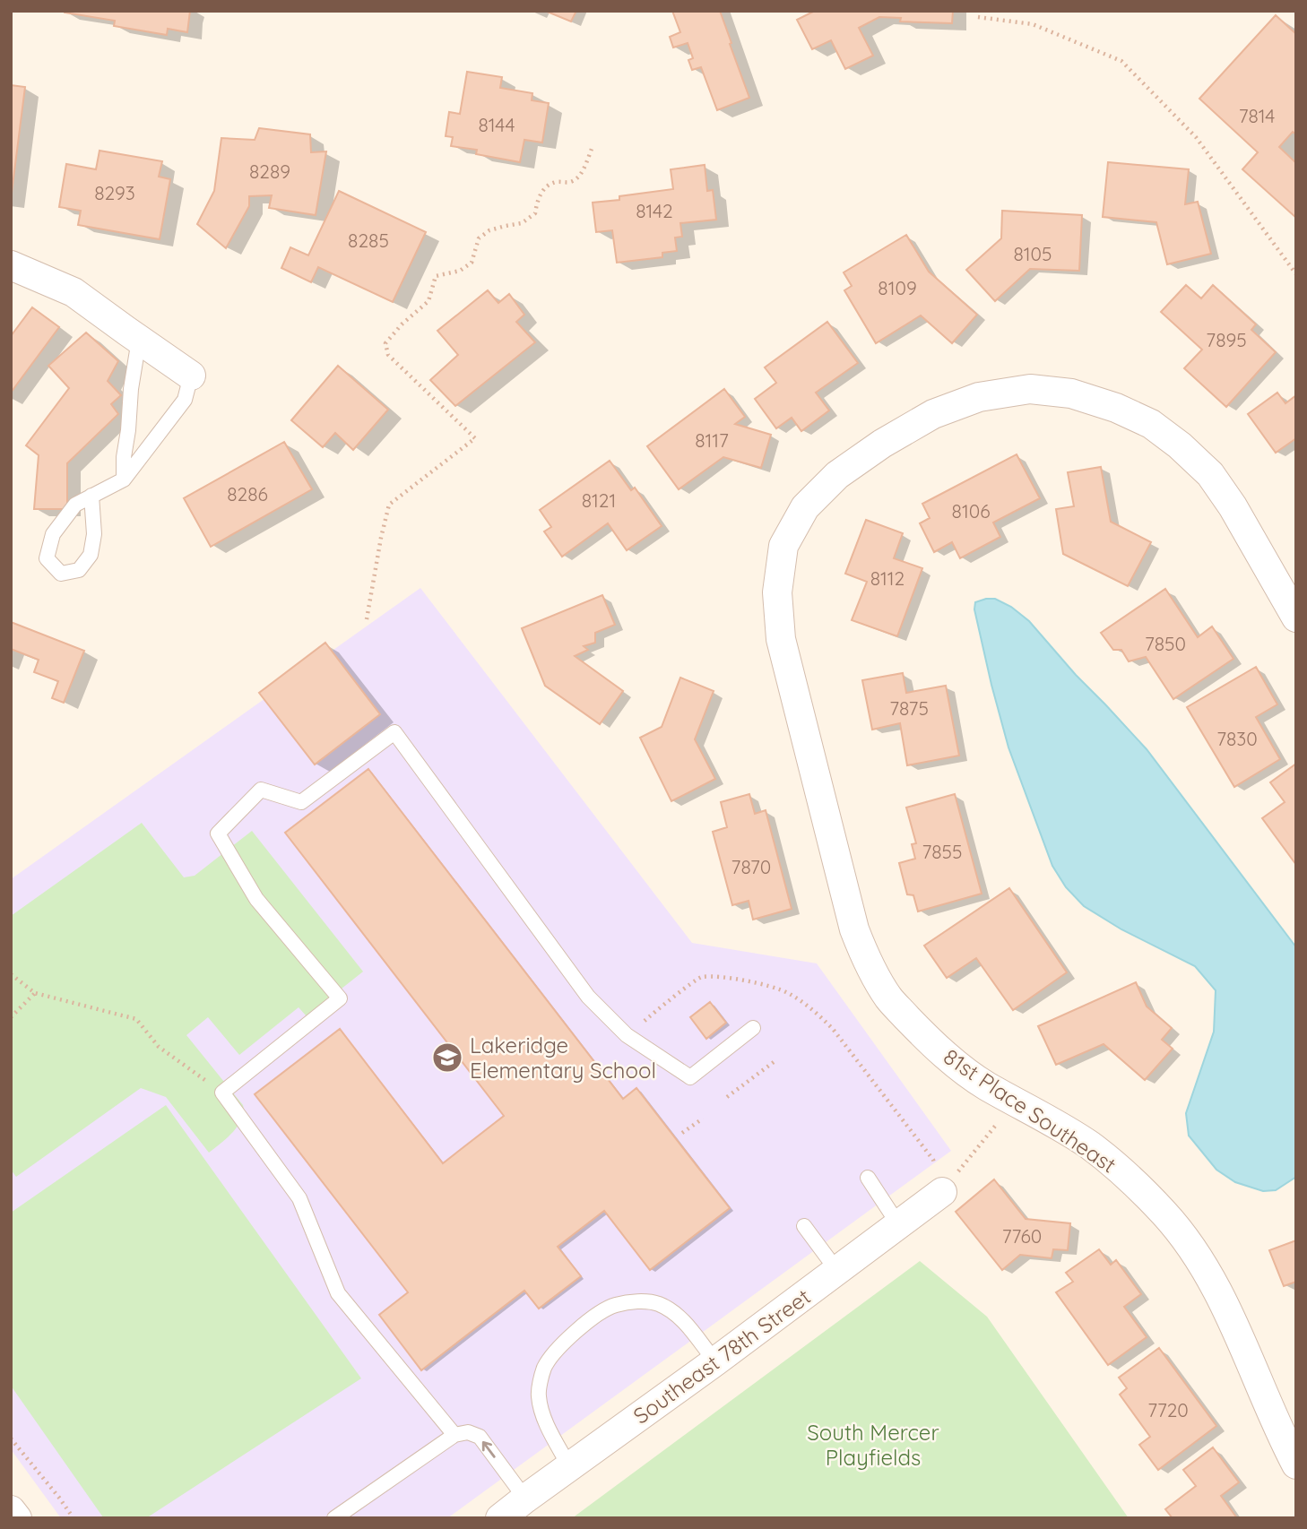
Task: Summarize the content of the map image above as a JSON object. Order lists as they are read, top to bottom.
{
  "streets": {
    "street": ["81st Place Southeast", "Southeast 78th Street"]
  },
  "parks": ["South Mercer Playfields"],
  "places": {
    "school or university": ["Lakeridge Elementary School"]
  },
  "house_numbers": [
    "7814",
    "8144",
    "8289",
    "8293",
    "8142",
    "8285",
    "8105",
    "8109",
    "7895",
    "8117",
    "8286",
    "8121",
    "8106",
    "8112",
    "7850",
    "7875",
    "7830",
    "7855",
    "7870",
    "7760",
    "7720"
  ]
}
